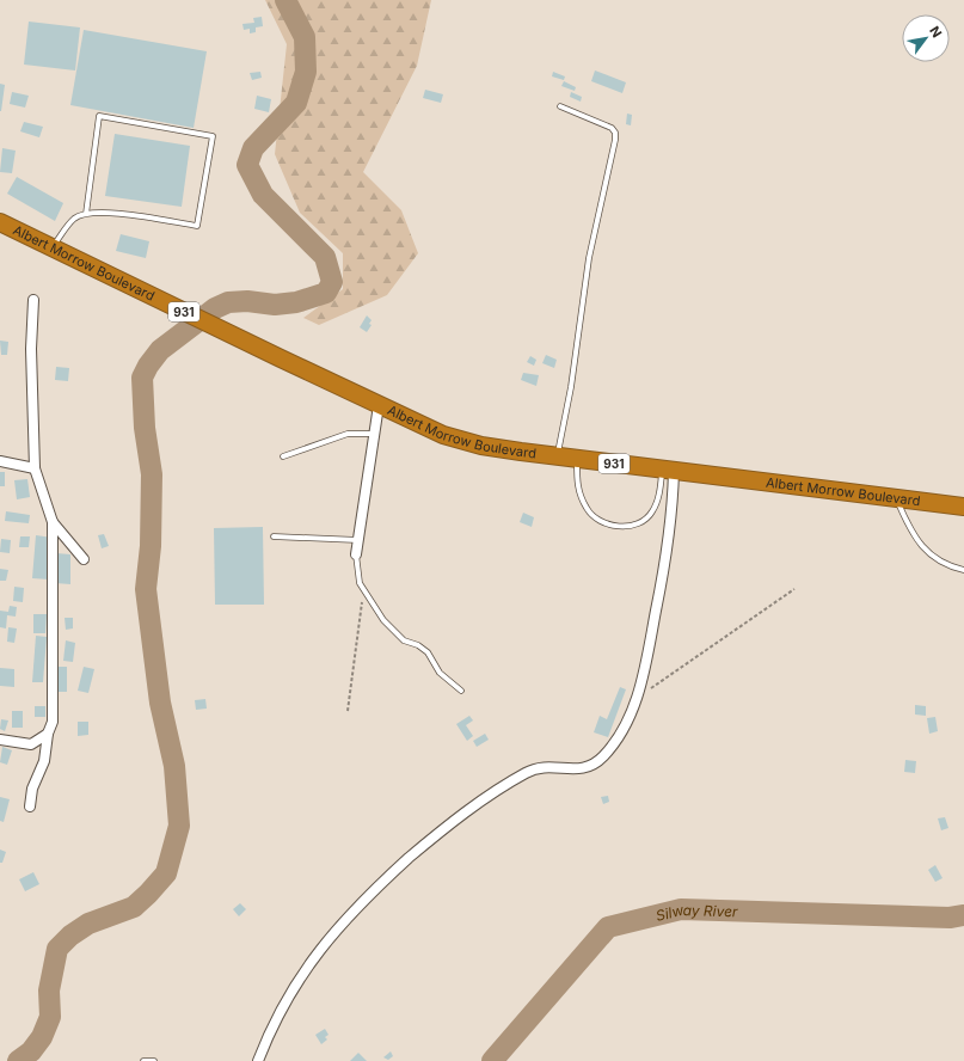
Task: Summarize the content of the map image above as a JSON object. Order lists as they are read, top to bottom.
{
  "streets": {
    "highway": ["Albert Morrow Boulevard", "931"]
  },
  "water": ["Silway River"],
  "north": "top right"
}
